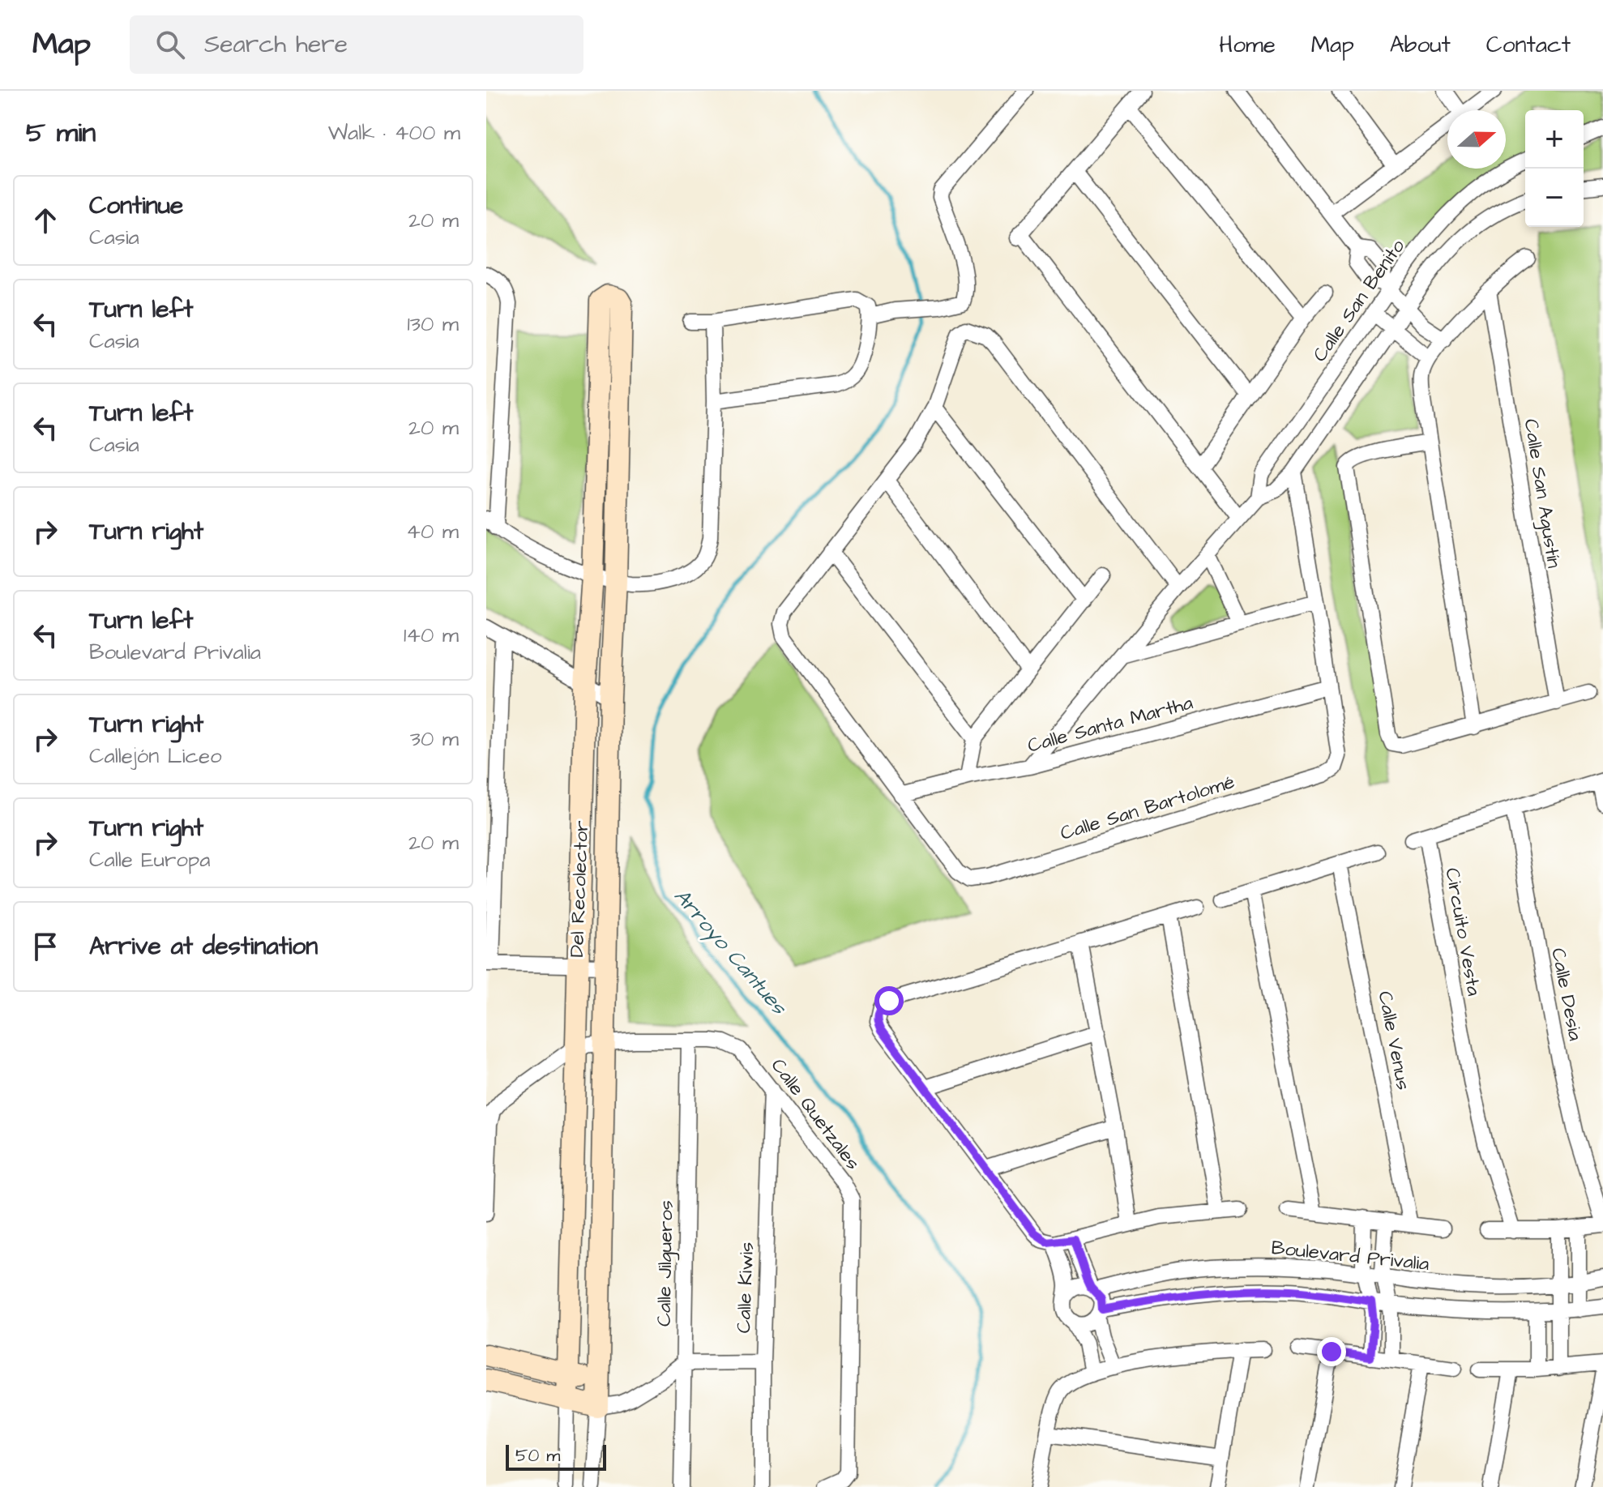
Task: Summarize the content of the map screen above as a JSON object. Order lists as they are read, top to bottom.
{
  "streets": {
    "street": [
      "Calle San Benito",
      "Calle San Agustín",
      "Calle Santa Martha",
      "Calle San Bartolomé",
      "Del Recolector",
      "Circuito Vesta",
      "Calle Desia",
      "Calle Venus",
      "Calle Quetzales",
      "Boulevard Privalia",
      "Calle Jilgueros",
      "Calle Kiwis"
    ]
  },
  "crossings": [
    ["Calle San Benito", "Calle Santa Martha"],
    ["Calle Santa Martha", "Calle San Bartolomé"],
    ["Del Recolector", "Calle Quetzales"],
    ["Circuito Vesta", "Calle Desia"],
    ["Calle Quetzales", "Calle Jilgueros"],
    ["Calle Quetzales", "Calle Kiwis"]
  ],
  "water": ["Arroyo Cantues"],
  "scale_bar": "50 m",
  "north": "right",
  "page": {
    "header": "Map",
    "search": "Search here",
    "nav": [
      "Home",
      "Map",
      "About",
      "Contact"
    ],
    "heading": ["5 min", "Walk · 400 m"],
    "map_buttons": ["+", "−"],
    "list": [
      ["Continue", "Casia", "20 m"],
      ["Turn left", "Casia", "130 m"],
      ["Turn left", "Casia", "20 m"],
      ["Turn right", "40 m"],
      ["Turn left", "Boulevard Privalia", "140 m"],
      ["Turn right", "Callejón Liceo", "30 m"],
      ["Turn right", "Calle Europa", "20 m"],
      "Arrive at destination"
    ],
    "scale": "50 m"
  }
}
